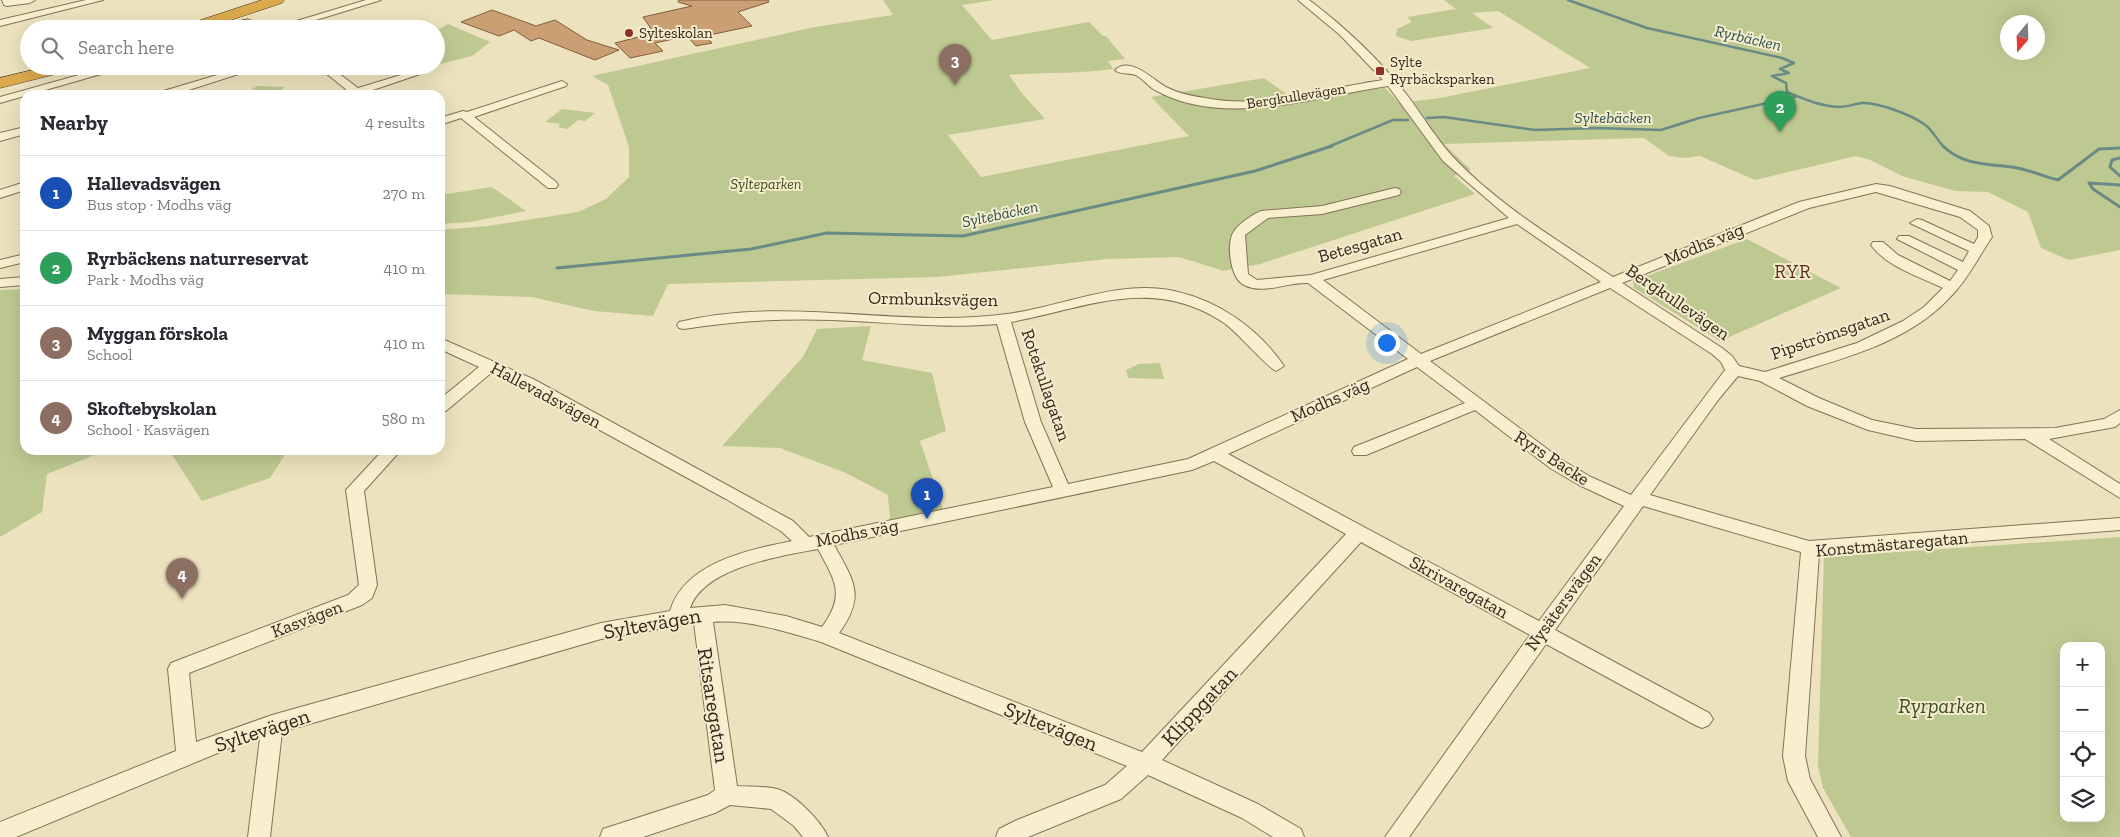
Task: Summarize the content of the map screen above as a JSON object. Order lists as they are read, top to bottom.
{
  "streets": {
    "street": [
      "Bergkullevägen",
      "Modhs väg",
      "Betesgatan",
      "Ormbunksvägen",
      "Pipströmsgatan",
      "Rotekullagatan",
      "Hallevadsvägen",
      "Ryrs Backe",
      "Konstmästaregatan",
      "Skrivaregatan",
      "Nysätersvägen",
      "Kasvägen",
      "Syltevägen",
      "Ritsaregatan",
      "Klippgatan"
    ]
  },
  "crossings": [
    ["Bergkullevägen", "Modhs väg"],
    ["Bergkullevägen", "Betesgatan"],
    ["Bergkullevägen", "Nysätersvägen"],
    ["Modhs väg", "Pipströmsgatan"],
    ["Modhs väg", "Rotekullagatan"],
    ["Modhs väg", "Hallevadsvägen"],
    ["Modhs väg", "Ryrs Backe"],
    ["Modhs väg", "Skrivaregatan"],
    ["Modhs väg", "Syltevägen"],
    ["Betesgatan", "Ryrs Backe"],
    ["Ormbunksvägen", "Rotekullagatan"],
    ["Ryrs Backe", "Konstmästaregatan"],
    ["Ryrs Backe", "Nysätersvägen"],
    ["Skrivaregatan", "Nysätersvägen"],
    ["Skrivaregatan", "Klippgatan"],
    ["Kasvägen", "Syltevägen"],
    ["Syltevägen", "Ritsaregatan"],
    ["Syltevägen", "Klippgatan"]
  ],
  "districts": ["RYR"],
  "water": ["Ryrbäcken", "Syltebäcken"],
  "parks": ["Sylteparken", "Ryrparken"],
  "places": {
    "other": ["Sylteskolan"],
    "transit": ["Sylte Ryrbäcksparken"]
  },
  "north": "bottom",
  "page": {
    "search": "Search here",
    "pins": [
      "3",
      "2",
      "1",
      "4"
    ],
    "heading": ["Nearby", "4 results"],
    "list": [
      {
        "mark": "1",
        "name": "Hallevadsvägen",
        "note": "Bus stop · Modhs väg",
        "value": "270 m"
      },
      {
        "mark": "2",
        "name": "Ryrbäckens naturreservat",
        "note": "Park · Modhs väg",
        "value": "410 m"
      },
      {
        "mark": "3",
        "name": "Myggan förskola",
        "note": "School",
        "value": "410 m"
      },
      {
        "mark": "4",
        "name": "Skoftebyskolan",
        "note": "School · Kasvägen",
        "value": "580 m"
      }
    ],
    "map_buttons": ["+", "−"]
  }
}
